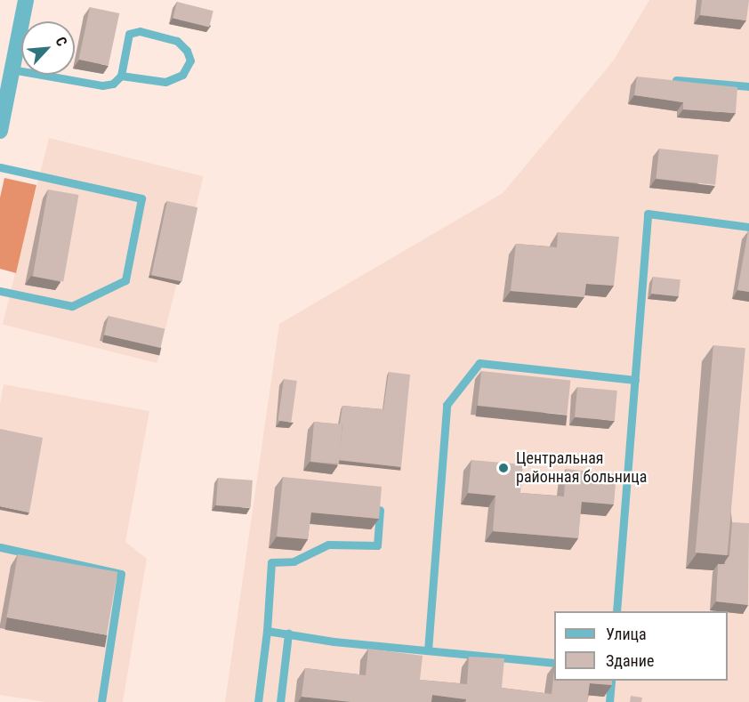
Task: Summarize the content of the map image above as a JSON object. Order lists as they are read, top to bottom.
{
  "places": ["Центральная районная больница"],
  "legend": ["Улица", "Здание"],
  "north": "top right"
}
